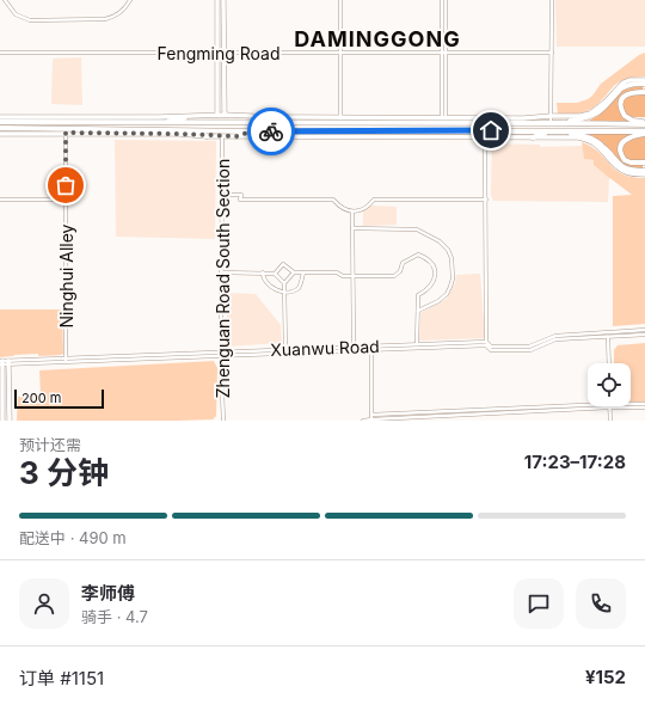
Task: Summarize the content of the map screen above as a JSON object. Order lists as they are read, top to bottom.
{
  "streets": {
    "street": [
      "Fengming Road",
      "Ninghui Alley",
      "Zhenguan Road South Section",
      "Xuanwu Road"
    ]
  },
  "crossings": [
    ["Ninghui Alley", "Xuanwu Road"],
    ["Zhenguan Road South Section", "Xuanwu Road"]
  ],
  "districts": ["DAMINGGONG"],
  "scale_bar": "200 m",
  "page": {
    "scale": "200 m",
    "heading": ["3 分钟", "预计还需", "17:23–17:28"],
    "panel": [
      "李师傅",
      "骑手 · 4.7",
      "订单 #1151",
      "¥152"
    ],
    "bar": "配送中 · 490 m"
  }
}
